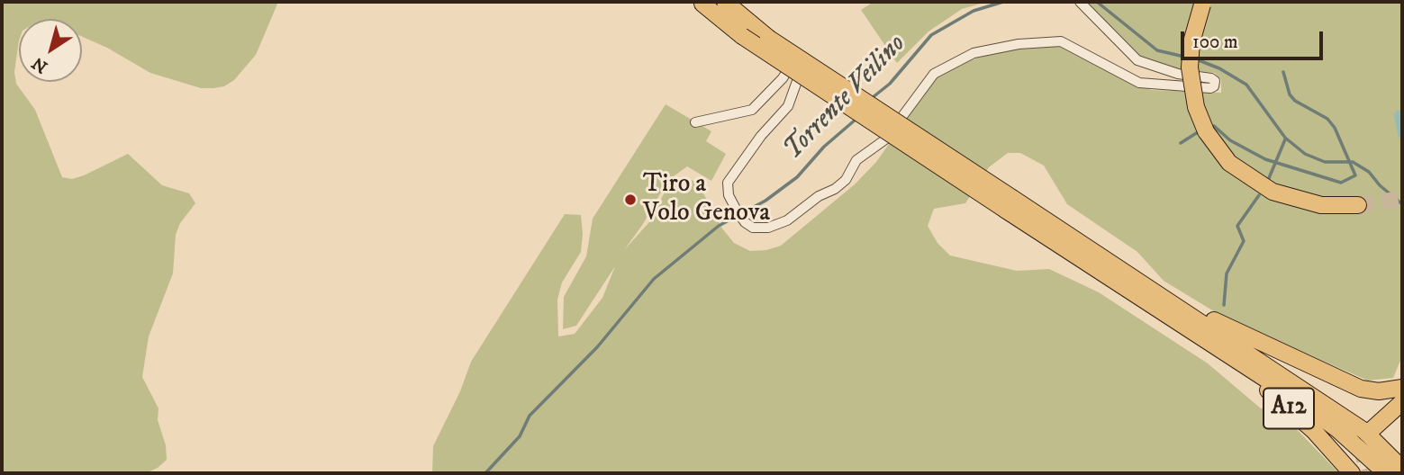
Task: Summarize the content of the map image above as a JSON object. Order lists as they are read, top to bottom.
{
  "streets": {
    "highway": ["A12"]
  },
  "water": ["Torrente Veilino"],
  "places": ["Tiro a Volo Genova"],
  "scale_bar": "100 m",
  "north": "bottom left"
}
